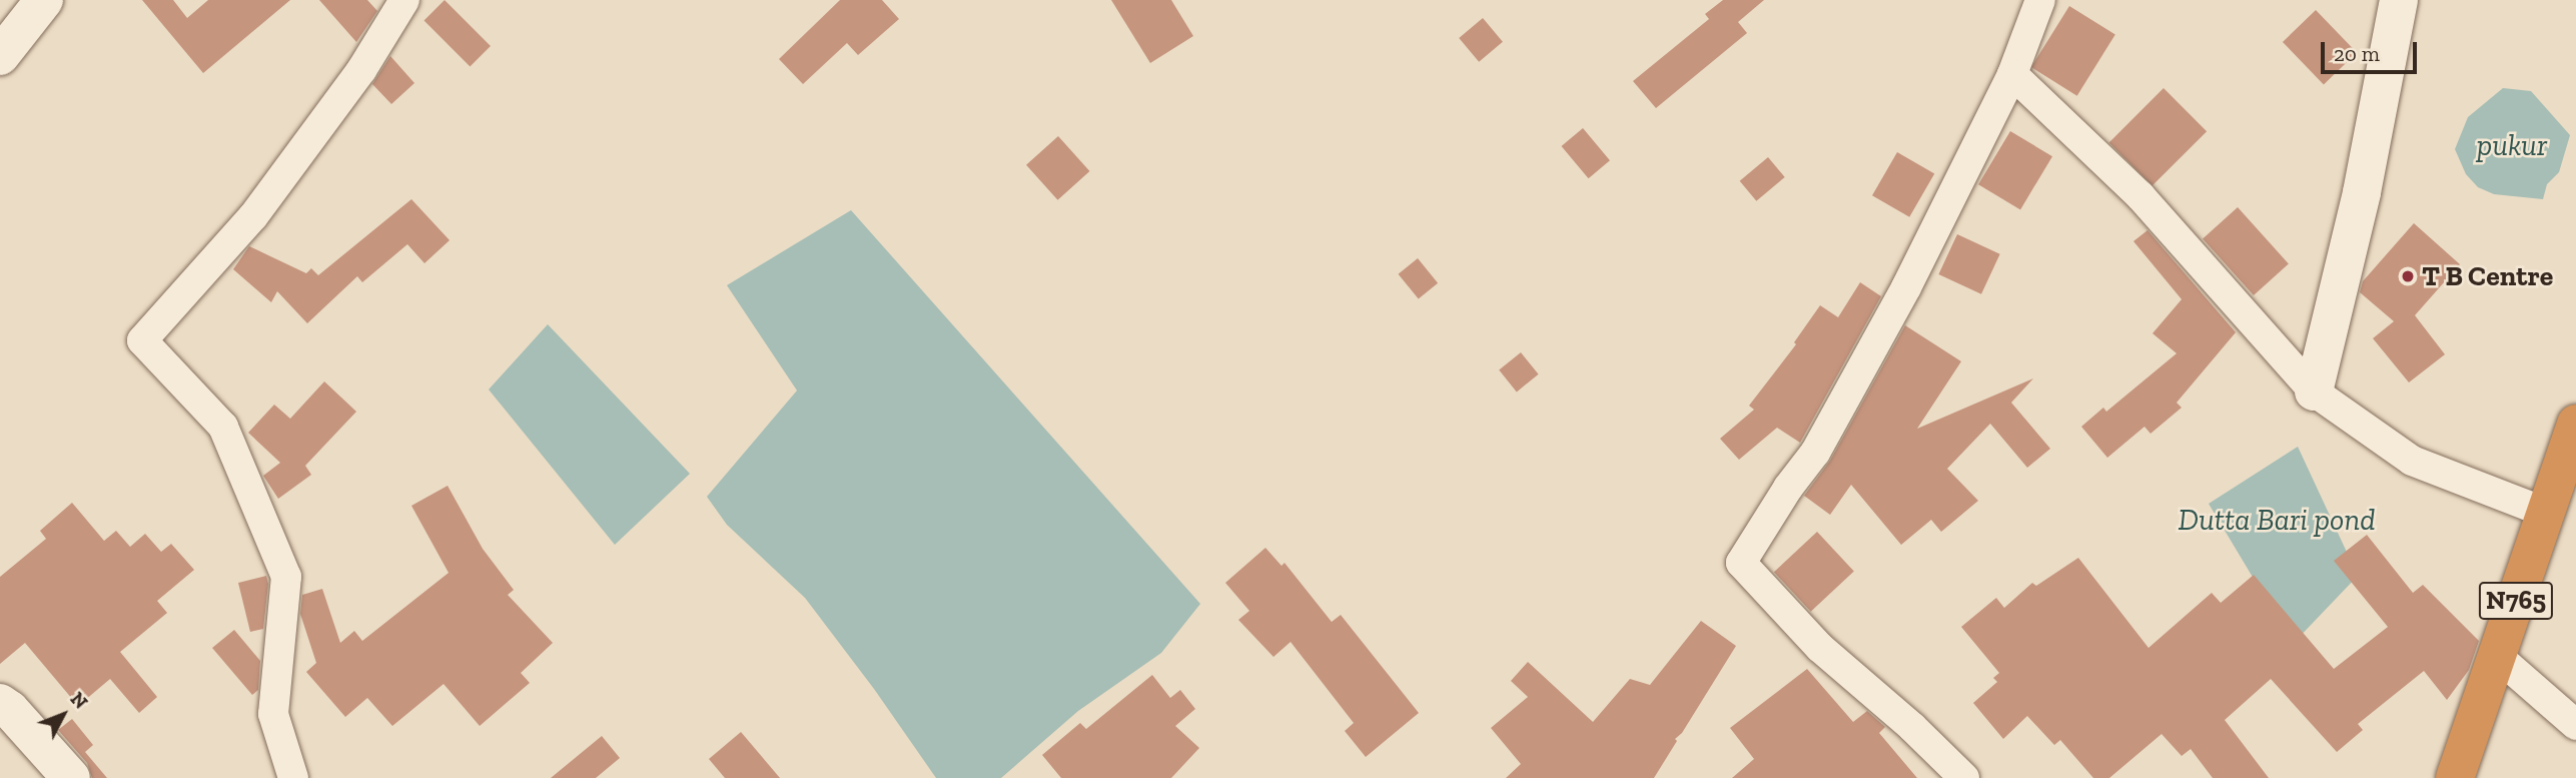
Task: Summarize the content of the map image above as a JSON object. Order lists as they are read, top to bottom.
{
  "streets": {
    "highway": ["N765"]
  },
  "water": ["pukur", "Dutta Bari pond"],
  "places": ["T B Centre"],
  "scale_bar": "20 m",
  "north": "top right"
}
